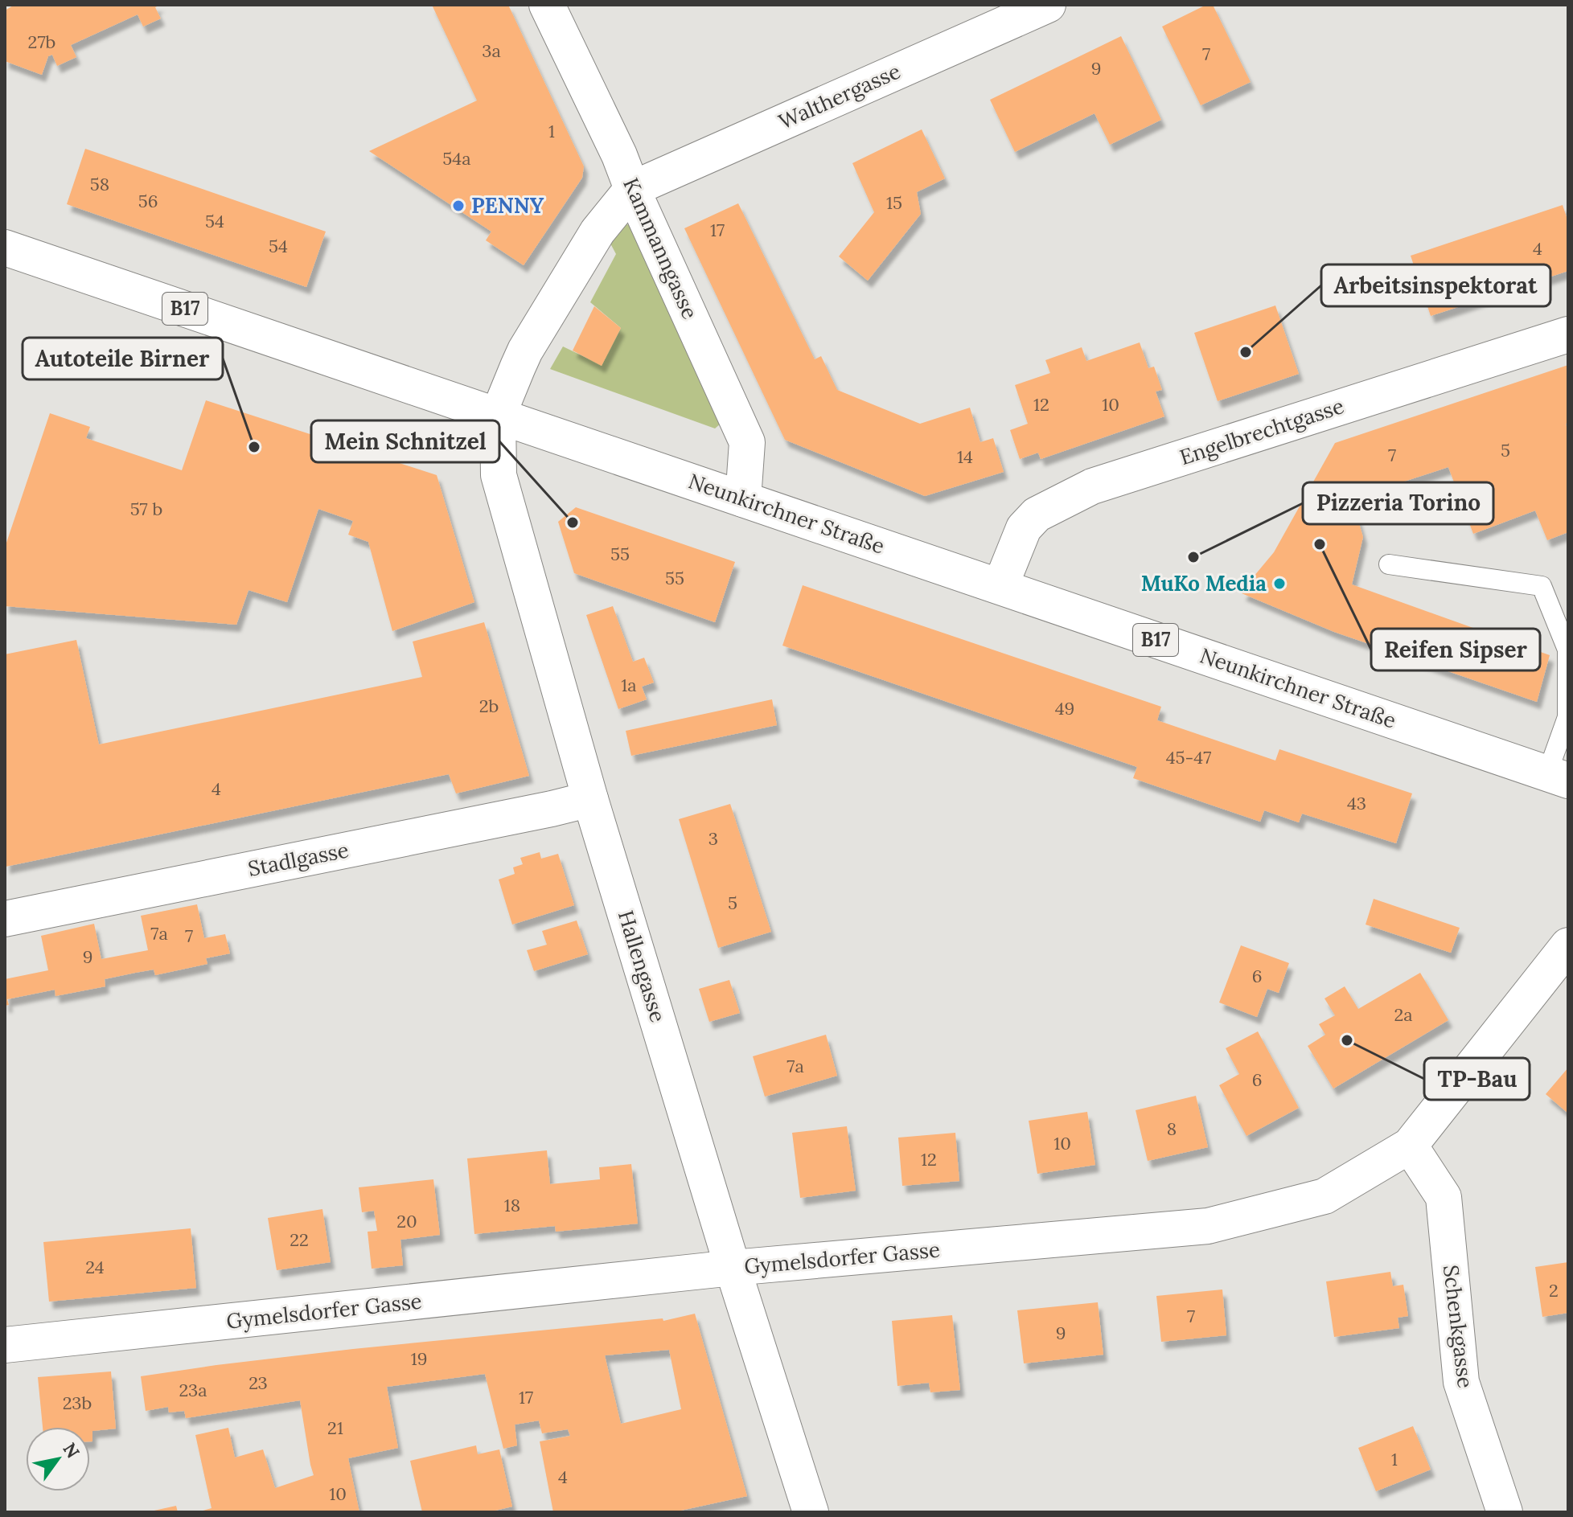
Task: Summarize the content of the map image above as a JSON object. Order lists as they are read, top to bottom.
{
  "streets": {
    "street": [
      "Walthergasse",
      "Kammanngasse",
      "B17",
      "Engelbrechtgasse",
      "Neunkirchner Straße",
      "Stadlgasse",
      "Hallengasse",
      "Gymelsdorfer Gasse",
      "Schenkgasse"
    ]
  },
  "crossings": [
    ["Walthergasse", "Kammanngasse"],
    ["Kammanngasse", "Neunkirchner Straße"],
    ["Engelbrechtgasse", "Neunkirchner Straße"],
    ["Neunkirchner Straße", "Hallengasse"],
    ["Stadlgasse", "Hallengasse"],
    ["Hallengasse", "Gymelsdorfer Gasse"],
    ["Gymelsdorfer Gasse", "Schenkgasse"]
  ],
  "places": [
    "PENNY",
    "Arbeitsinspektorat",
    "Autoteile Birner",
    "Mein Schnitzel",
    "Reifen Sipser",
    "Pizzeria Torino",
    "MuKo Media",
    "TP-Bau"
  ],
  "house_numbers": [
    "27b",
    "3a",
    "7",
    "9",
    "1",
    "54a",
    "58",
    "56",
    "15",
    "54",
    "17",
    "54",
    "4",
    "12",
    "10",
    "5",
    "7",
    "14",
    "57 b",
    "55",
    "55",
    "1a",
    "2b",
    "49",
    "45-47",
    "4",
    "43",
    "3",
    "5",
    "7a",
    "7",
    "9",
    "6",
    "2a",
    "7a",
    "6",
    "8",
    "10",
    "12",
    "18",
    "20",
    "22",
    "24",
    "2",
    "7",
    "9",
    "19",
    "23",
    "23a",
    "17",
    "23b",
    "21",
    "1",
    "4",
    "10"
  ],
  "north": "top right"
}
